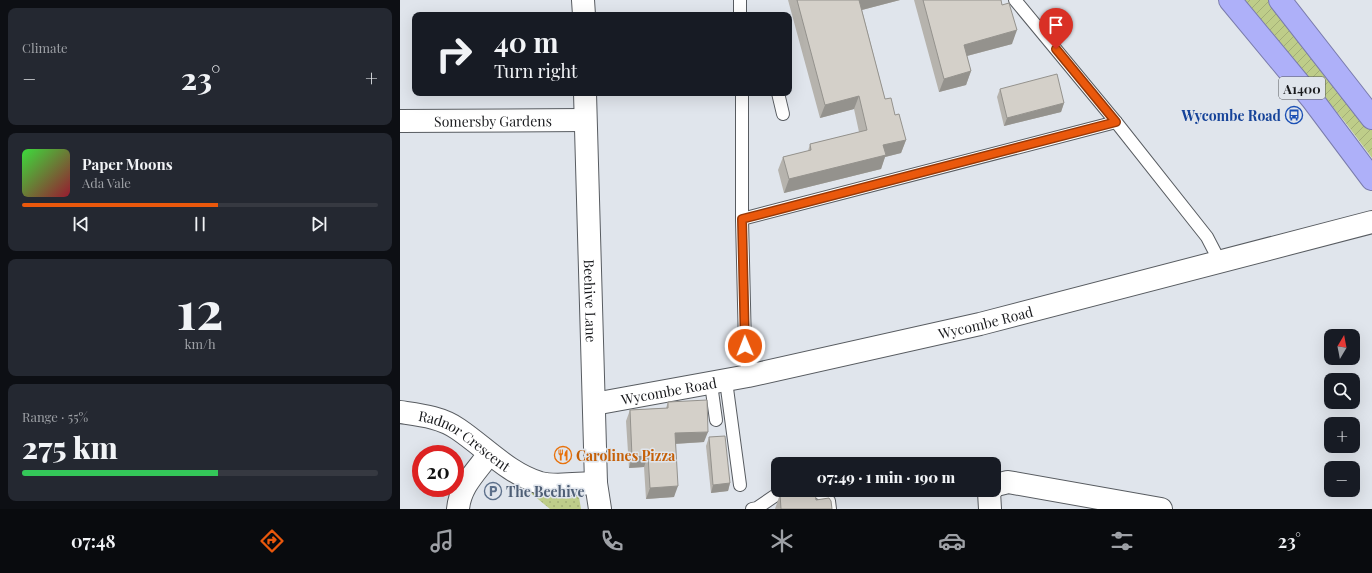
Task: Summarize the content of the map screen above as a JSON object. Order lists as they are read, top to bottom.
{
  "streets": {
    "highway": ["A1400"],
    "street": [
      "Somersby Gardens",
      "Beehive Lane",
      "Wycombe Road",
      "Radnor Crescent"
    ]
  },
  "crossings": [
    ["Somersby Gardens", "Beehive Lane"],
    ["Beehive Lane", "Wycombe Road"],
    ["Beehive Lane", "Radnor Crescent"]
  ],
  "places": {
    "bus stop": ["Wycombe Road"],
    "restaurant": ["Carolines Pizza"],
    "parking": ["The Beehive"]
  },
  "north": "top",
  "page": {
    "tile": [
      "Climate",
      ["12", "km/h"],
      ["Range · 55%", "275 km"]
    ],
    "turn": ["40 m", "Turn right"],
    "heat": ["−", "23°", "+"],
    "song": ["Paper Moons", "Ada Vale"],
    "map_buttons": ["+", "−"],
    "limit": "20",
    "trip": "07:49 · 1 min · 190 m",
    "tabs": ["07:48", "23°"]
  }
}
